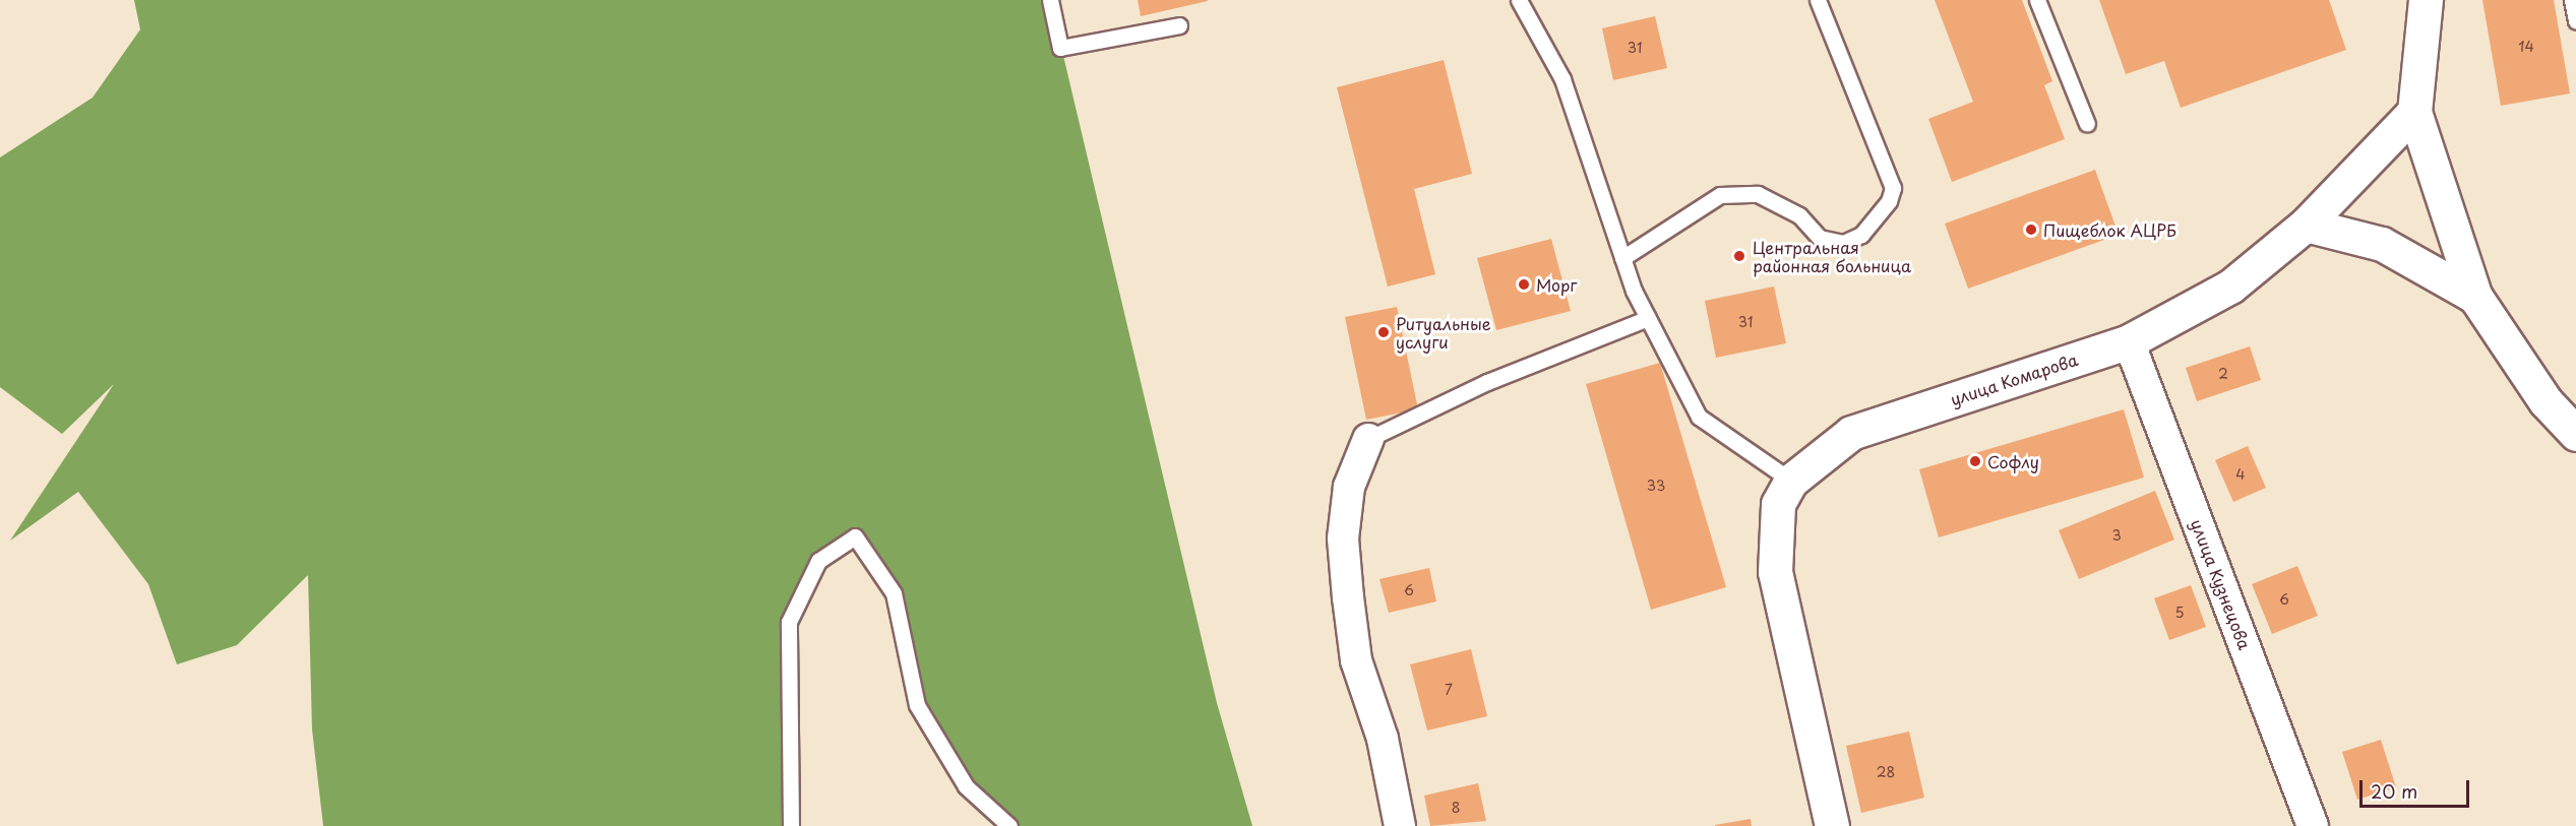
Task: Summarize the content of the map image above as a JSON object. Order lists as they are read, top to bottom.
{
  "streets": {
    "street": ["улица Комарова", "улица Кузнецова"]
  },
  "crossings": [
    ["улица Комарова", "улица Кузнецова"]
  ],
  "places": [
    "Пищеблок АЦРБ",
    "Центральная районная больница",
    "Морг",
    "Ритуальные услуги",
    "Софлу"
  ],
  "house_numbers": [
    "14",
    "31",
    "31",
    "2",
    "4",
    "33",
    "3",
    "6",
    "6",
    "5",
    "7",
    "28",
    "8"
  ],
  "scale_bar": "20 m"
}
